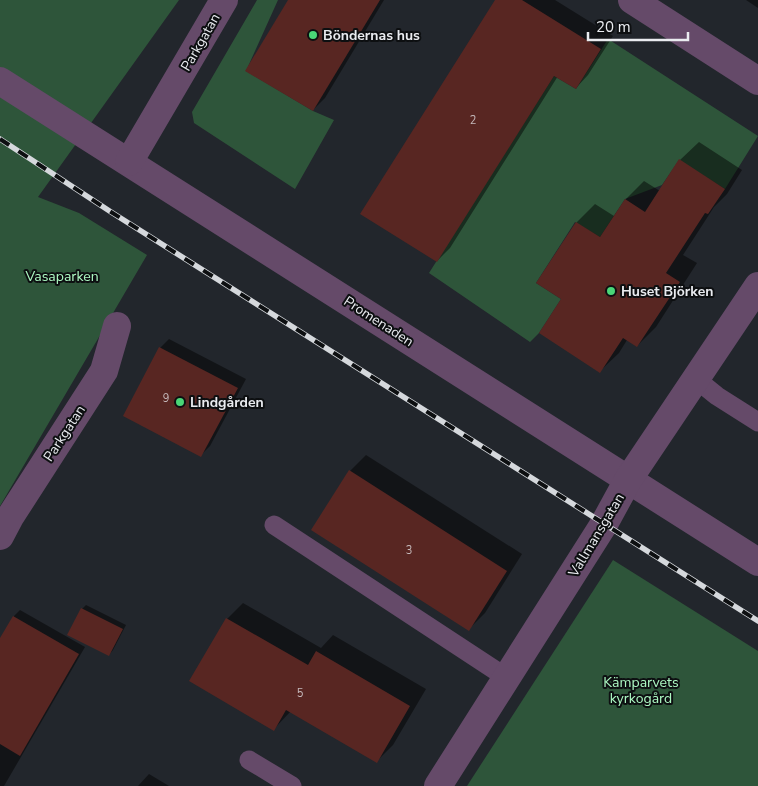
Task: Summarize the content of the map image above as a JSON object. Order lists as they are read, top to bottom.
{
  "streets": {
    "street": ["Parkgatan", "Promenaden", "Vallmansgatan"]
  },
  "crossings": [
    ["Parkgatan", "Promenaden"],
    ["Promenaden", "Vallmansgatan"]
  ],
  "parks": ["Vasaparken", "Kämparvets kyrkogård"],
  "places": ["Böndernas hus", "Huset Björken", "Lindgården"],
  "house_numbers": [
    "2",
    "9",
    "3",
    "5"
  ],
  "scale_bar": "20 m"
}
